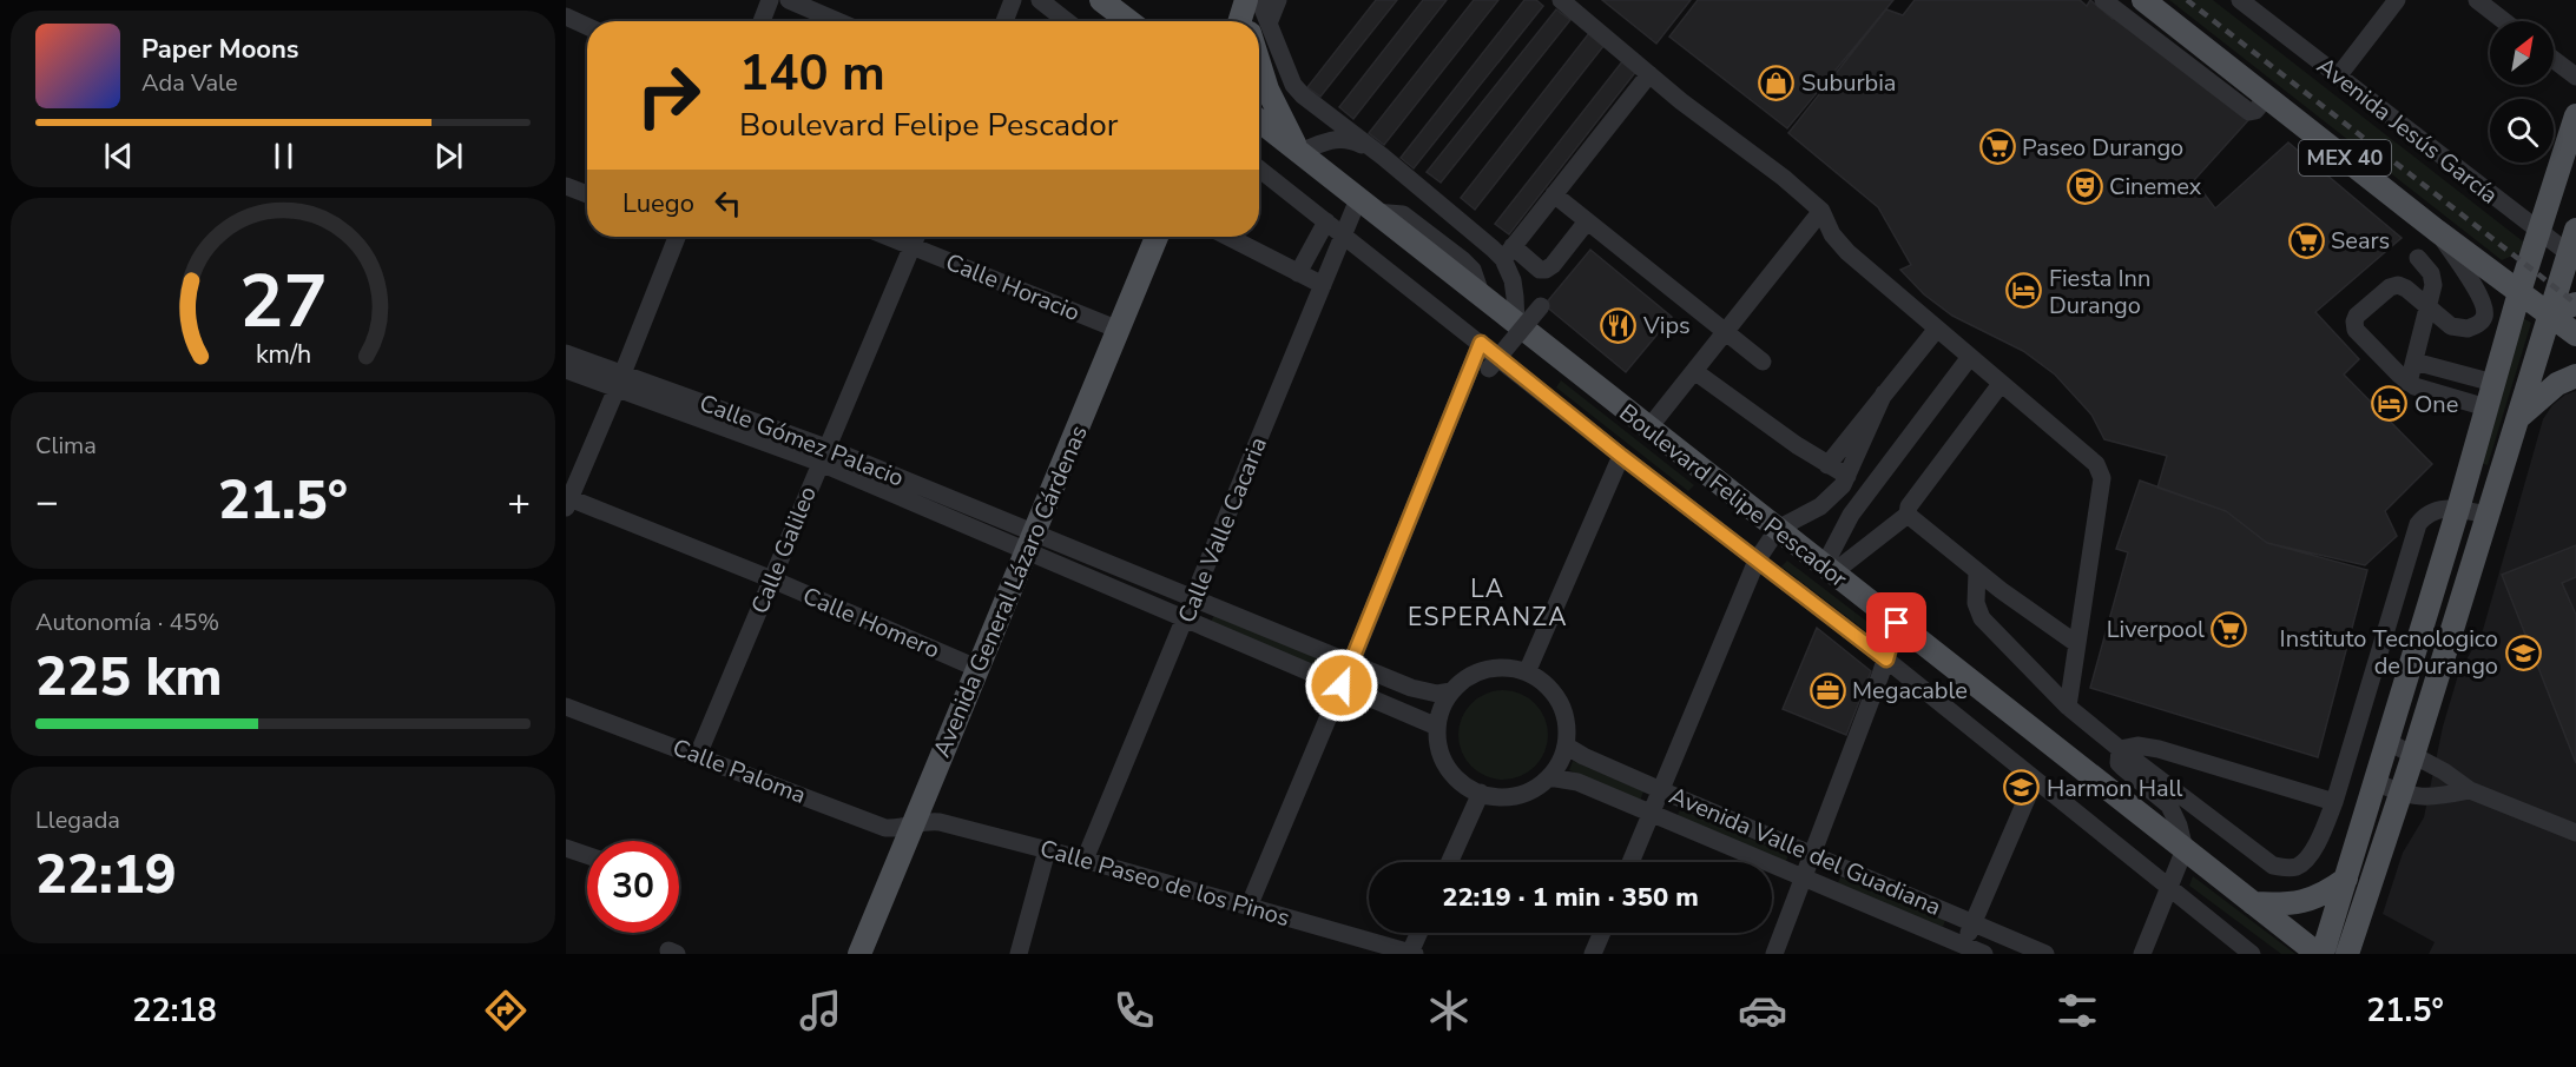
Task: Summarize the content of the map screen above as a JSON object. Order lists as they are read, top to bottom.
{
  "streets": {
    "main road": ["MEX 40", "Boulevard Felipe Pescador", "Avenida General Lázaro Cárdenas"],
    "street": [
      "Avenida Jesús García",
      "Calle Horacio",
      "Calle Gómez Palacio",
      "Calle Valle Cacaria",
      "Calle Galileo",
      "Calle Homero",
      "Calle Paloma",
      "Avenida Valle del Guadiana",
      "Calle Paseo de los Pinos"
    ]
  },
  "crossings": [
    ["Calle Horacio", "Calle Galileo"],
    ["Calle Horacio", "Avenida General Lázaro Cárdenas"],
    ["Calle Gómez Palacio", "Calle Galileo"],
    ["Calle Gómez Palacio", "Avenida General Lázaro Cárdenas"],
    ["Boulevard Felipe Pescador", "Calle Valle Cacaria"],
    ["Calle Valle Cacaria", "Calle Paseo de los Pinos"],
    ["Calle Galileo", "Calle Homero"],
    ["Calle Galileo", "Calle Paloma"],
    ["Avenida General Lázaro Cárdenas", "Calle Homero"],
    ["Avenida General Lázaro Cárdenas", "Calle Paloma"],
    ["Avenida General Lázaro Cárdenas", "Calle Paseo de los Pinos"],
    ["Calle Paloma", "Calle Paseo de los Pinos"]
  ],
  "districts": ["LA ESPERANZA"],
  "places": {
    "shop": ["Suburbia"],
    "supermarket": ["Paseo Durango", "Sears", "Liverpool"],
    "theatre": ["Cinemex"],
    "hotel": ["Fiesta Inn Durango", "One"],
    "restaurant": ["Vips"],
    "school or university": ["Instituto Tecnologico de Durango", "Harmon Hall"],
    "office": ["Megacable"]
  },
  "north": "top right",
  "page": {
    "turn": ["140 m", "Boulevard Felipe Pescador"],
    "song": ["Paper Moons", "Ada Vale"],
    "then": "Luego",
    "tile": [
      "Clima",
      ["Autonomía · 45%", "225 km"],
      ["Llegada", "22:19"]
    ],
    "heat": ["−", "21.5°", "+"],
    "limit": "30",
    "trip": "22:19 · 1 min · 350 m",
    "tabs": ["22:18", "21.5°"],
    "gauge": ["27", "km/h"]
  }
}
